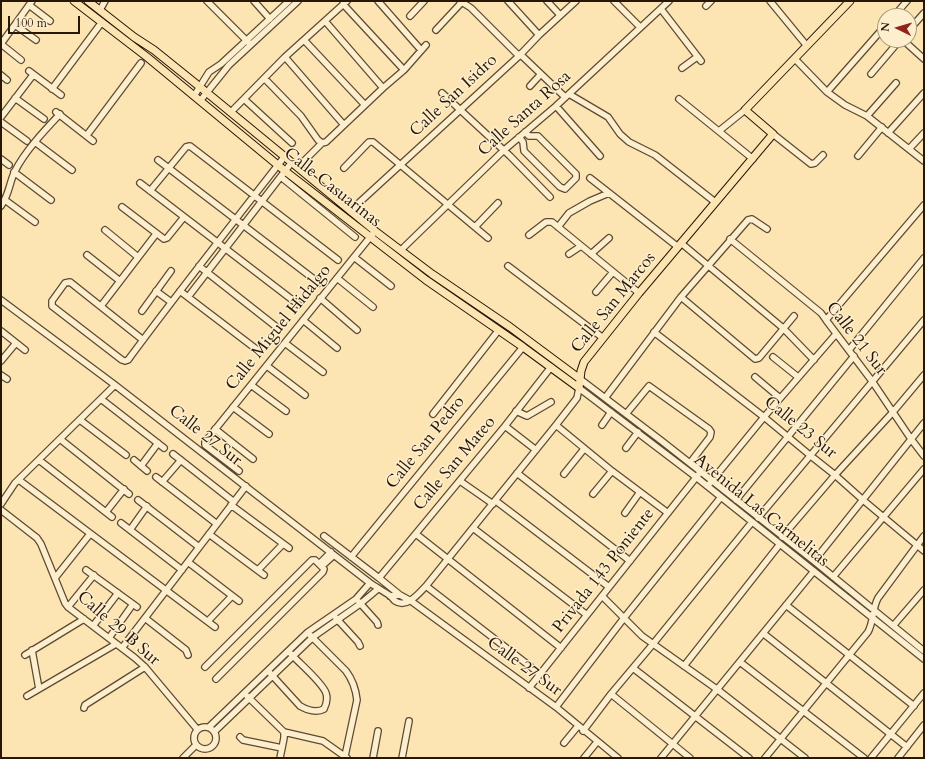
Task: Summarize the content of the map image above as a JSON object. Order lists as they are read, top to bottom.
{
  "streets": {
    "main road": ["Calle Casuarinas", "Calle San Marcos"],
    "street": [
      "Calle San Isidro",
      "Calle Santa Rosa",
      "Calle Miguel Hidalgo",
      "Calle 21 Sur",
      "Calle 23 Sur",
      "Calle 27 Sur",
      "Calle San Pedro",
      "Calle San Mateo",
      "Avenida Las Carmelitas",
      "Privada 143 Poniente",
      "Calle 29 B Sur"
    ]
  },
  "crossings": [
    ["Calle San Isidro", "Calle Casuarinas"],
    ["Calle Santa Rosa", "Calle Casuarinas"],
    ["Calle Casuarinas", "Calle San Marcos"],
    ["Calle Casuarinas", "Calle Miguel Hidalgo"],
    ["Calle Casuarinas", "Calle San Pedro"],
    ["Calle Casuarinas", "Calle San Mateo"],
    ["Calle Casuarinas", "Avenida Las Carmelitas"],
    ["Calle San Marcos", "Calle 27 Sur"],
    ["Calle San Marcos", "Avenida Las Carmelitas"],
    ["Calle 27 Sur", "Calle San Pedro"],
    ["Calle 27 Sur", "Calle San Mateo"],
    ["Calle 27 Sur", "Privada 143 Poniente"],
    ["Avenida Las Carmelitas", "Privada 143 Poniente"]
  ],
  "scale_bar": "100 m",
  "north": "left"
}
